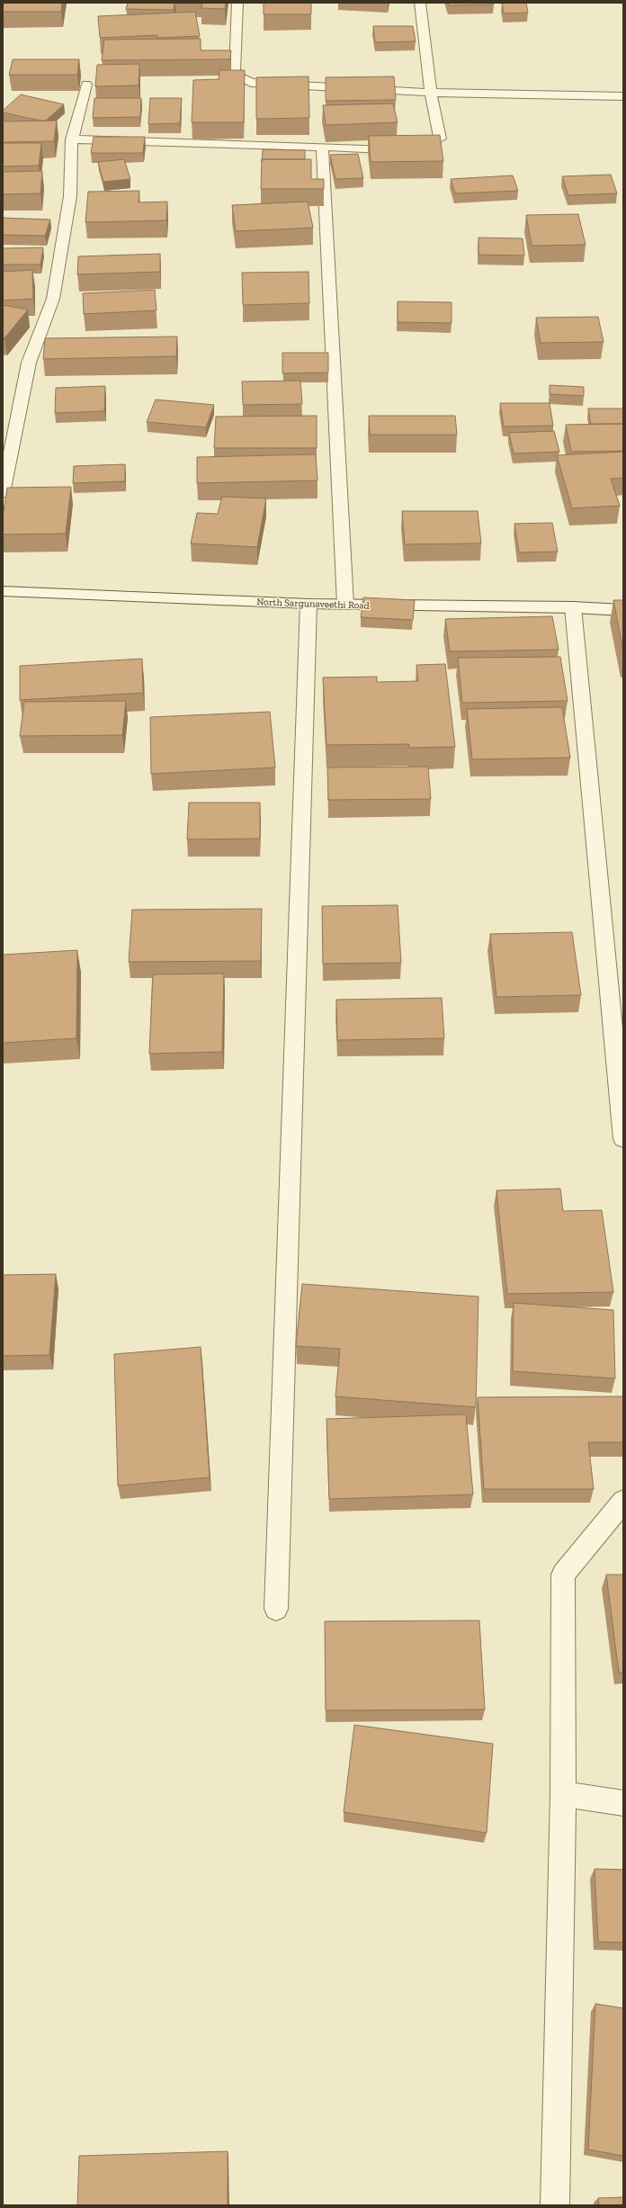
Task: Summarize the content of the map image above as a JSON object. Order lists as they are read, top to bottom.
{
  "streets": {
    "street": ["North Sargunaveethi Road"]
  }
}
